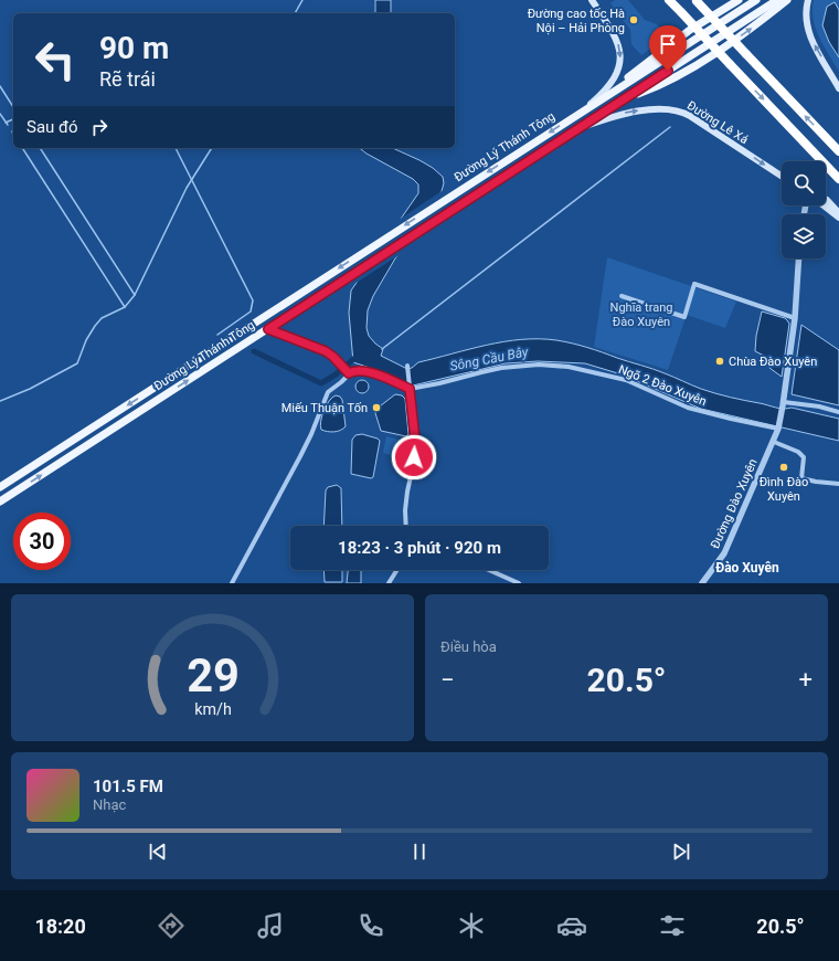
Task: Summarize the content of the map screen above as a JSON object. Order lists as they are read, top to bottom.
{
  "streets": {
    "main road": ["Đường Lê Xá", "Đường Lý Thánh Tông"],
    "street": ["Ngõ 2 Đào Xuyên", "Đường Đào Xuyên"]
  },
  "crossings": [
    ["Đường Lê Xá", "Đường Lý Thánh Tông"],
    ["Ngõ 2 Đào Xuyên", "Đường Đào Xuyên"]
  ],
  "one_way": ["Đường Lê Xá"],
  "districts": ["Đào Xuyên"],
  "water": ["Sông Cầu Bây"],
  "parks": ["Nghĩa trang Đào Xuyên"],
  "places": [
    "Đường cao tốc Hà Nội – Hải Phòng",
    "Chùa Đào Xuyên",
    "Miếu Thuận Tốn",
    "Đình Đào Xuyên"
  ],
  "page": {
    "turn": ["90 m", "Rẽ trái"],
    "then": "Sau đó",
    "limit": "30",
    "trip": "18:23 · 3 phút · 920 m",
    "tile": "Điều hòa",
    "heat": ["−", "20.5°", "+"],
    "song": ["101.5 FM", "Nhạc"],
    "tabs": ["18:20", "20.5°"],
    "gauge": ["29", "km/h"]
  }
}
